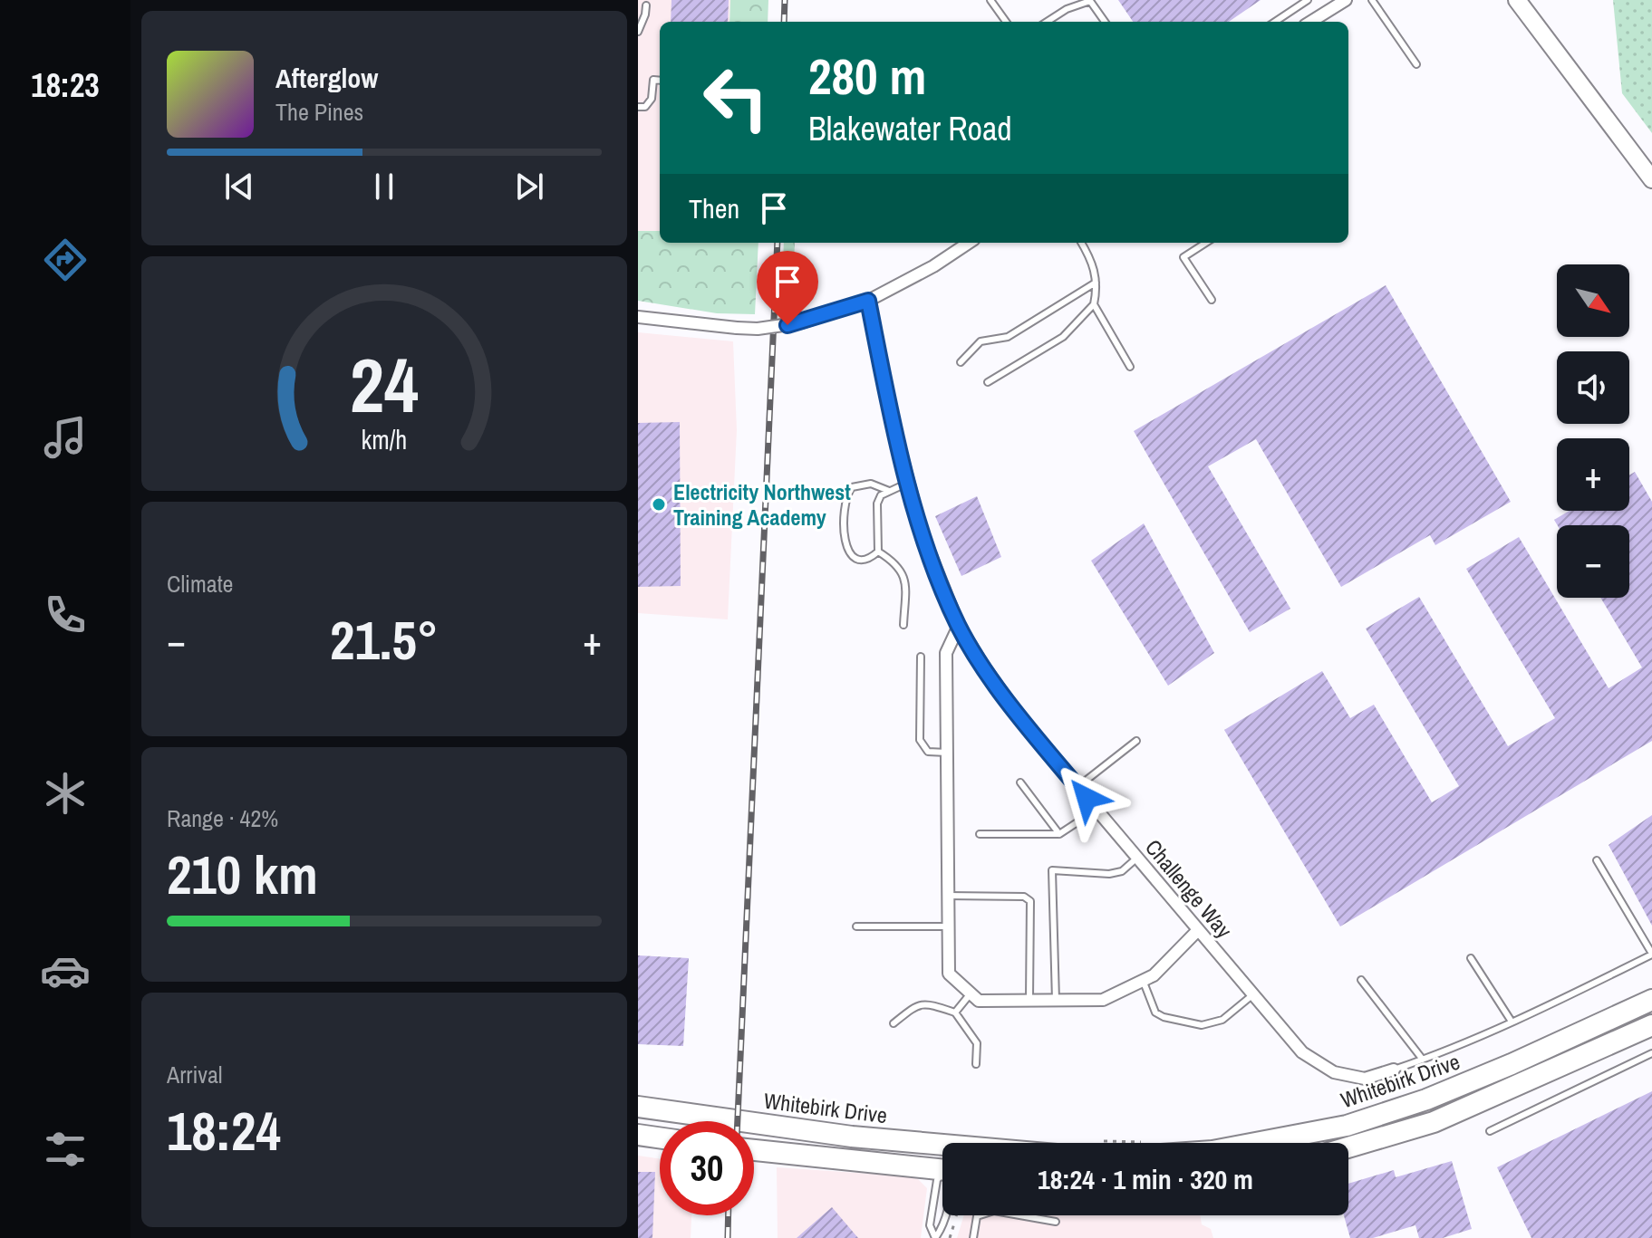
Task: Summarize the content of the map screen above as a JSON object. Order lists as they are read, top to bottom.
{
  "streets": {
    "highway": ["Whitebirk Drive"],
    "street": ["Challenge Way"]
  },
  "places": ["Electricity Northwest Training Academy"],
  "north": "bottom right",
  "page": {
    "tabs": "18:23",
    "turn": ["280 m", "Blakewater Road"],
    "song": ["Afterglow", "The Pines"],
    "then": "Then",
    "map_buttons": ["+", "−"],
    "tile": [
      "Climate",
      ["Range · 42%", "210 km"],
      ["Arrival", "18:24"]
    ],
    "heat": ["−", "21.5°", "+"],
    "limit": "30",
    "trip": "18:24 · 1 min · 320 m",
    "gauge": ["24", "km/h"]
  }
}
